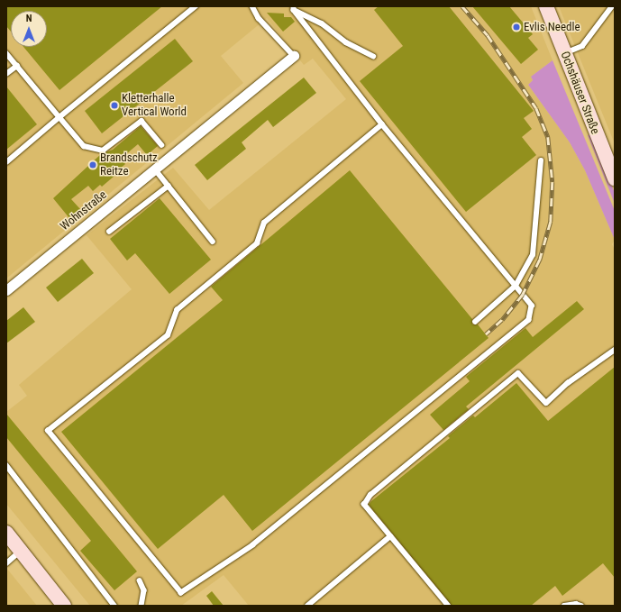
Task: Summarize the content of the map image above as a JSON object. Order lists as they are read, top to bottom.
{
  "streets": {
    "street": ["Ochshäuser Straße", "Wohnstraße"]
  },
  "places": ["Evlis Needle", "Kletterhalle Vertical World", "Brandschutz Reitze"],
  "north": "top"
}
